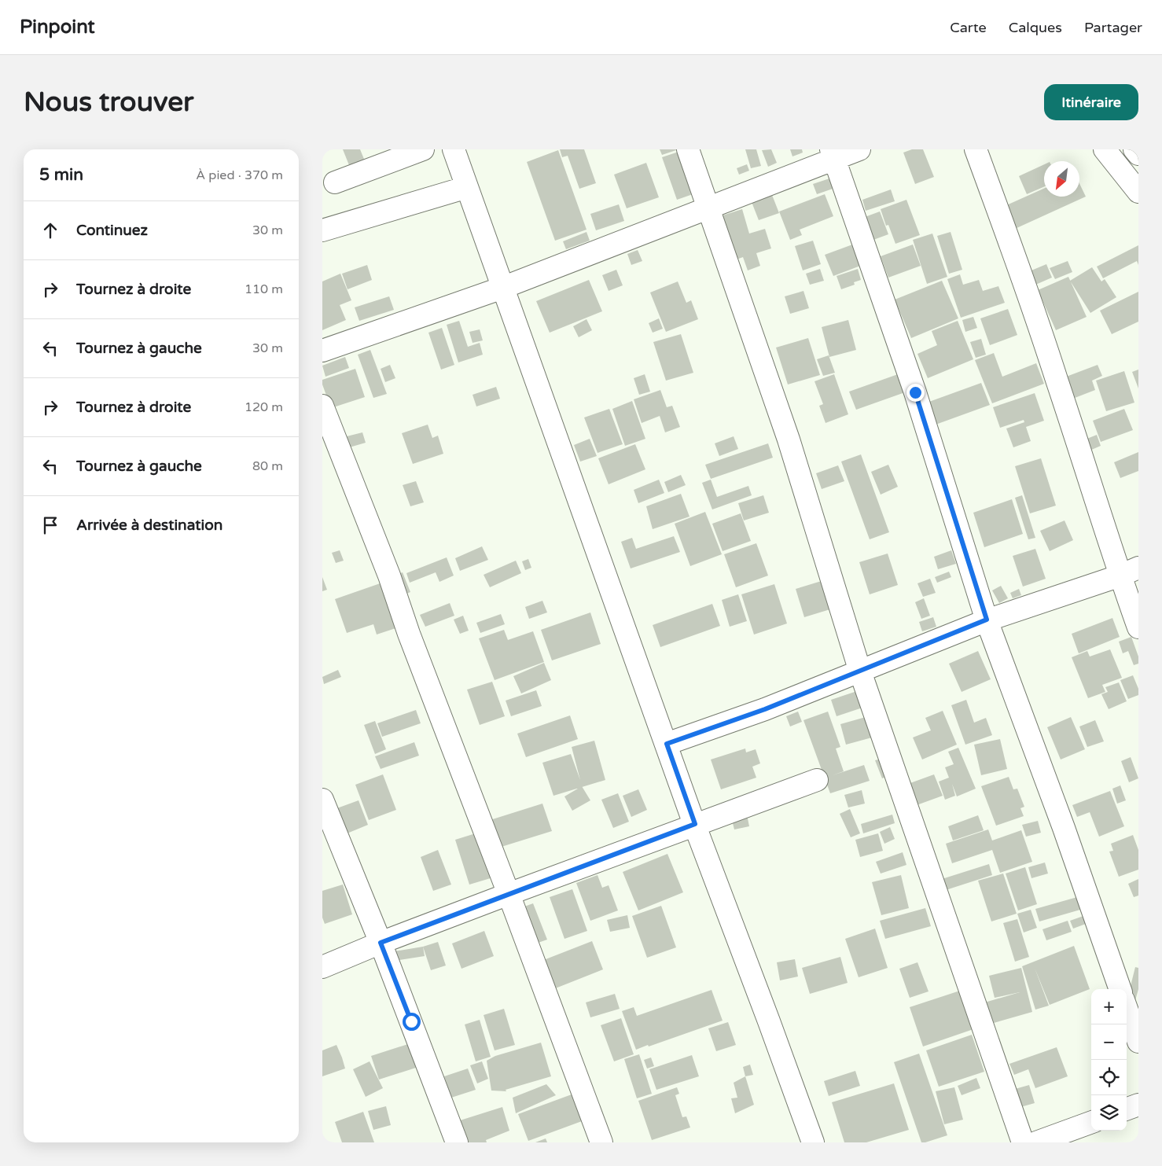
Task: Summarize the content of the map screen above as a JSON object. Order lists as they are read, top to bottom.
{
  "north": "bottom left",
  "page": {
    "header": "Pinpoint",
    "nav": ["Carte", "Calques", "Partager"],
    "buttons": "Itinéraire",
    "title": "Nous trouver",
    "heading": ["5 min", "À pied · 370 m"],
    "list": [
      ["Continuez", "30 m"],
      ["Tournez à droite", "110 m"],
      ["Tournez à gauche", "30 m"],
      ["Tournez à droite", "120 m"],
      ["Tournez à gauche", "80 m"],
      "Arrivée à destination"
    ],
    "map_buttons": ["+", "−"]
  }
}
